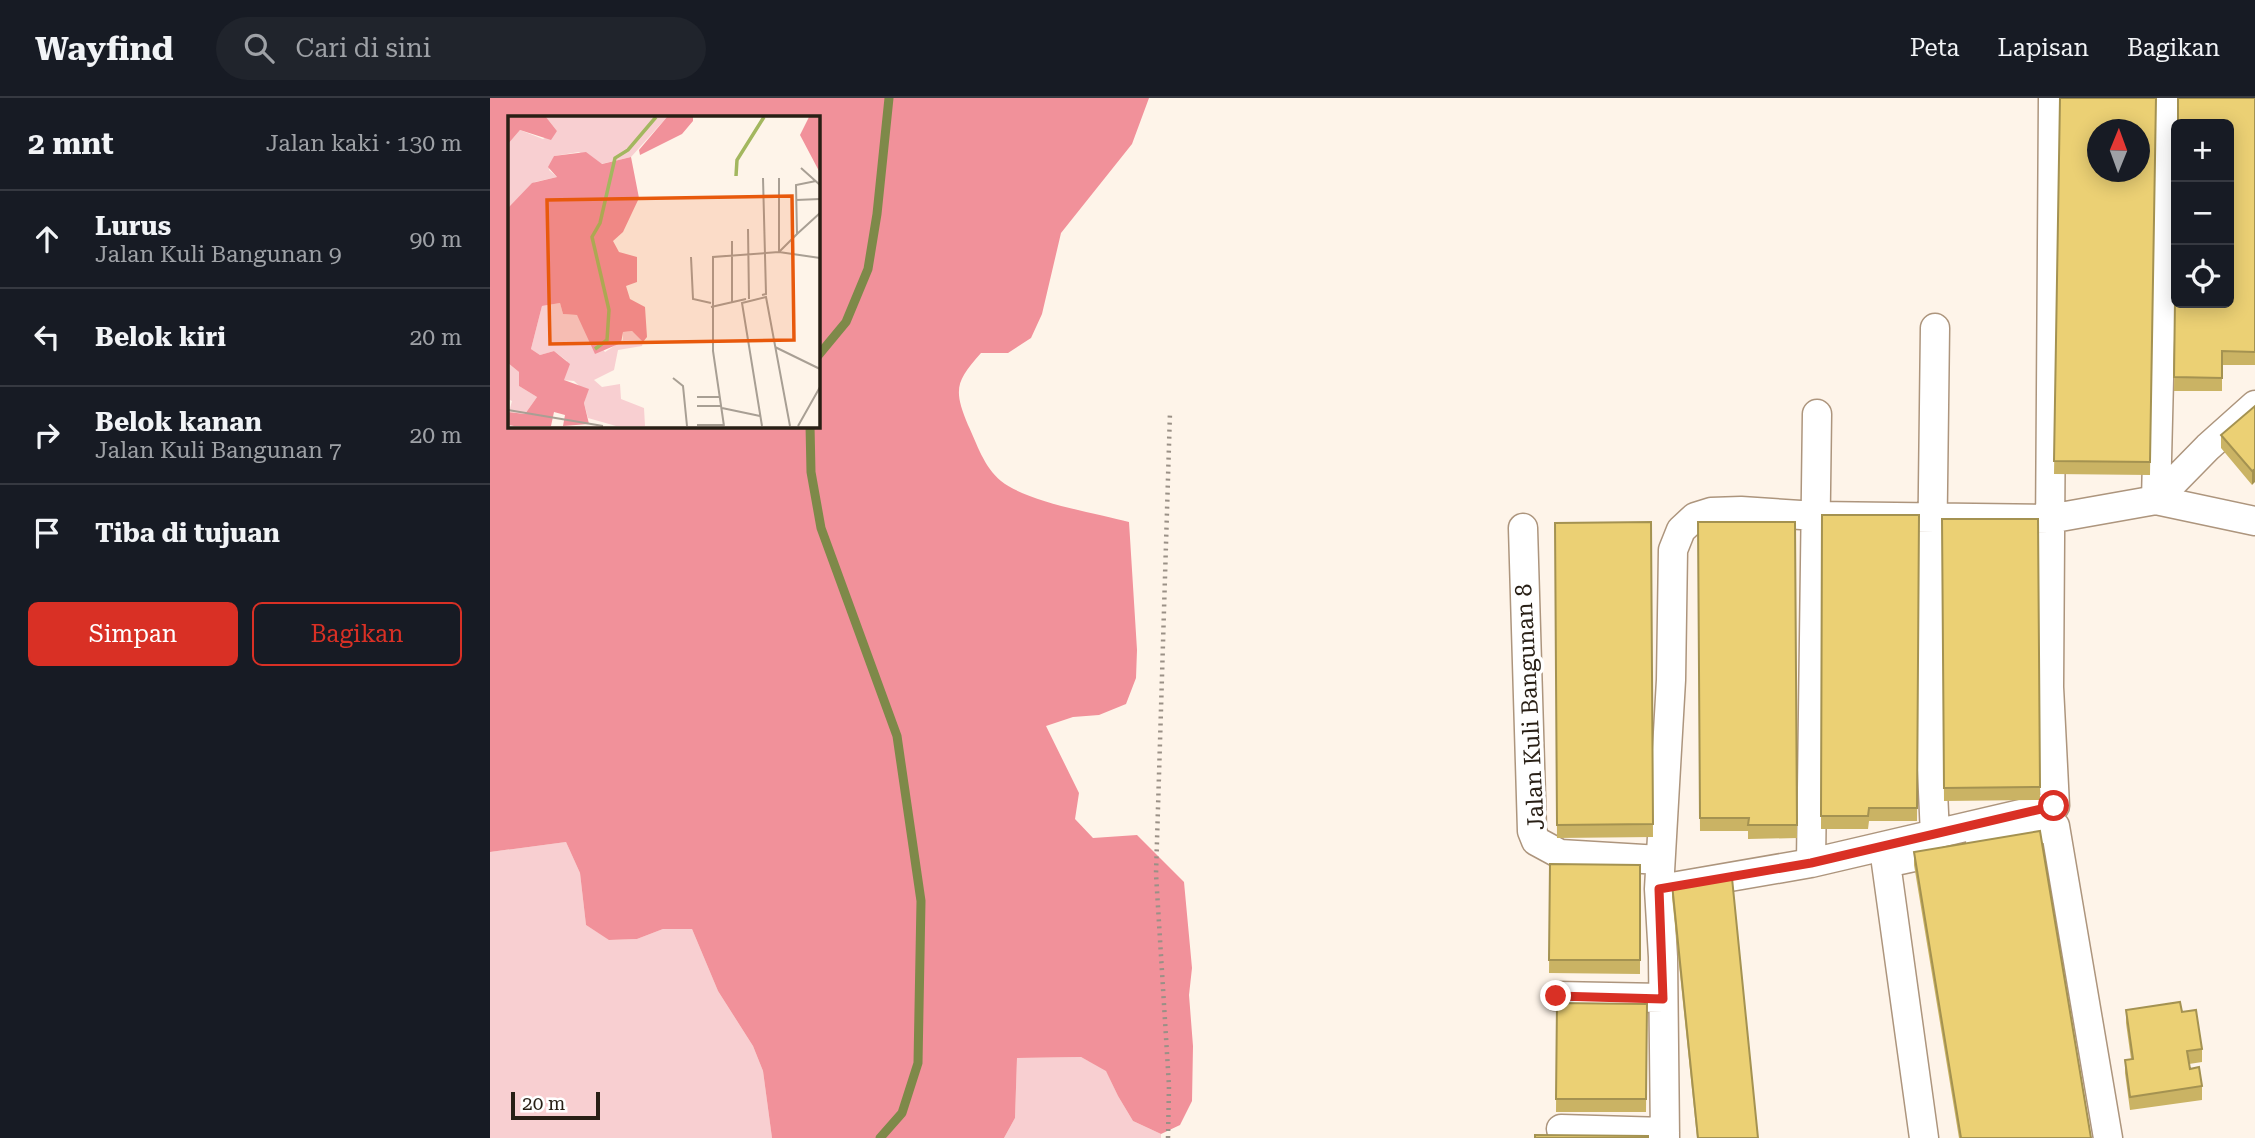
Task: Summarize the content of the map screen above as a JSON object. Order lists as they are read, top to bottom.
{
  "streets": {
    "street": ["Jalan Kuli Bangunan 8"]
  },
  "scale_bar": "20 m",
  "north": "top",
  "page": {
    "header": "Wayfind",
    "search": "Cari di sini",
    "nav": ["Peta", "Lapisan", "Bagikan"],
    "heading": ["2 mnt", "Jalan kaki · 130 m"],
    "map_buttons": ["+", "−"],
    "list": [
      ["Lurus", "Jalan Kuli Bangunan 9", "90 m"],
      ["Belok kiri", "20 m"],
      ["Belok kanan", "Jalan Kuli Bangunan 7", "20 m"],
      "Tiba di tujuan"
    ],
    "buttons": ["Simpan", "Bagikan"],
    "scale": "20 m"
  }
}
